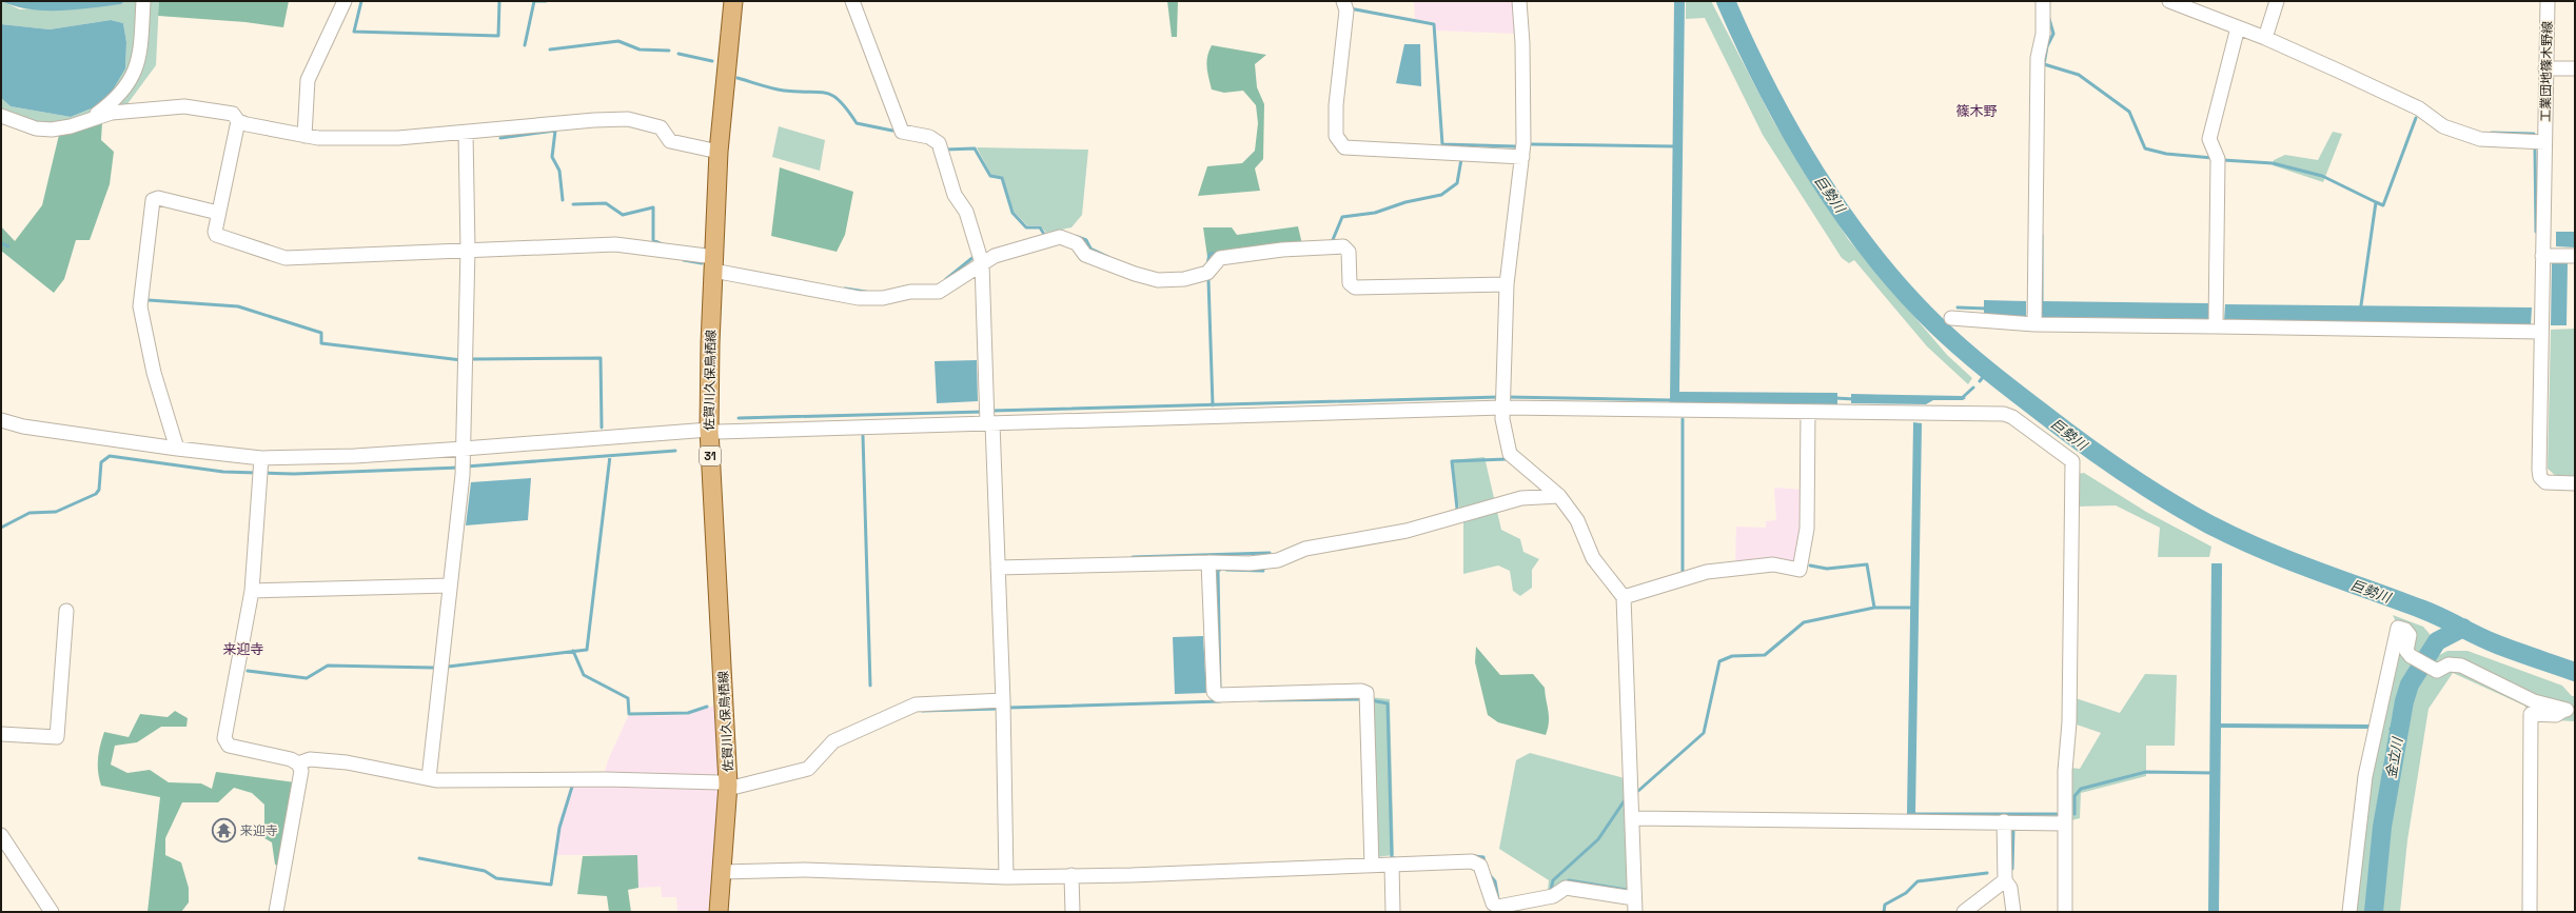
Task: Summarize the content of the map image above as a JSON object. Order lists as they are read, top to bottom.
{
  "streets": {
    "main road": ["佐賀川久保鳥栖線", "31"],
    "street": ["工業団地篠木野線"]
  },
  "districts": ["篠木野", "来迎寺"],
  "water": ["巨勢川", "金立川"],
  "places": {
    "temple": ["来迎寺"]
  }
}
